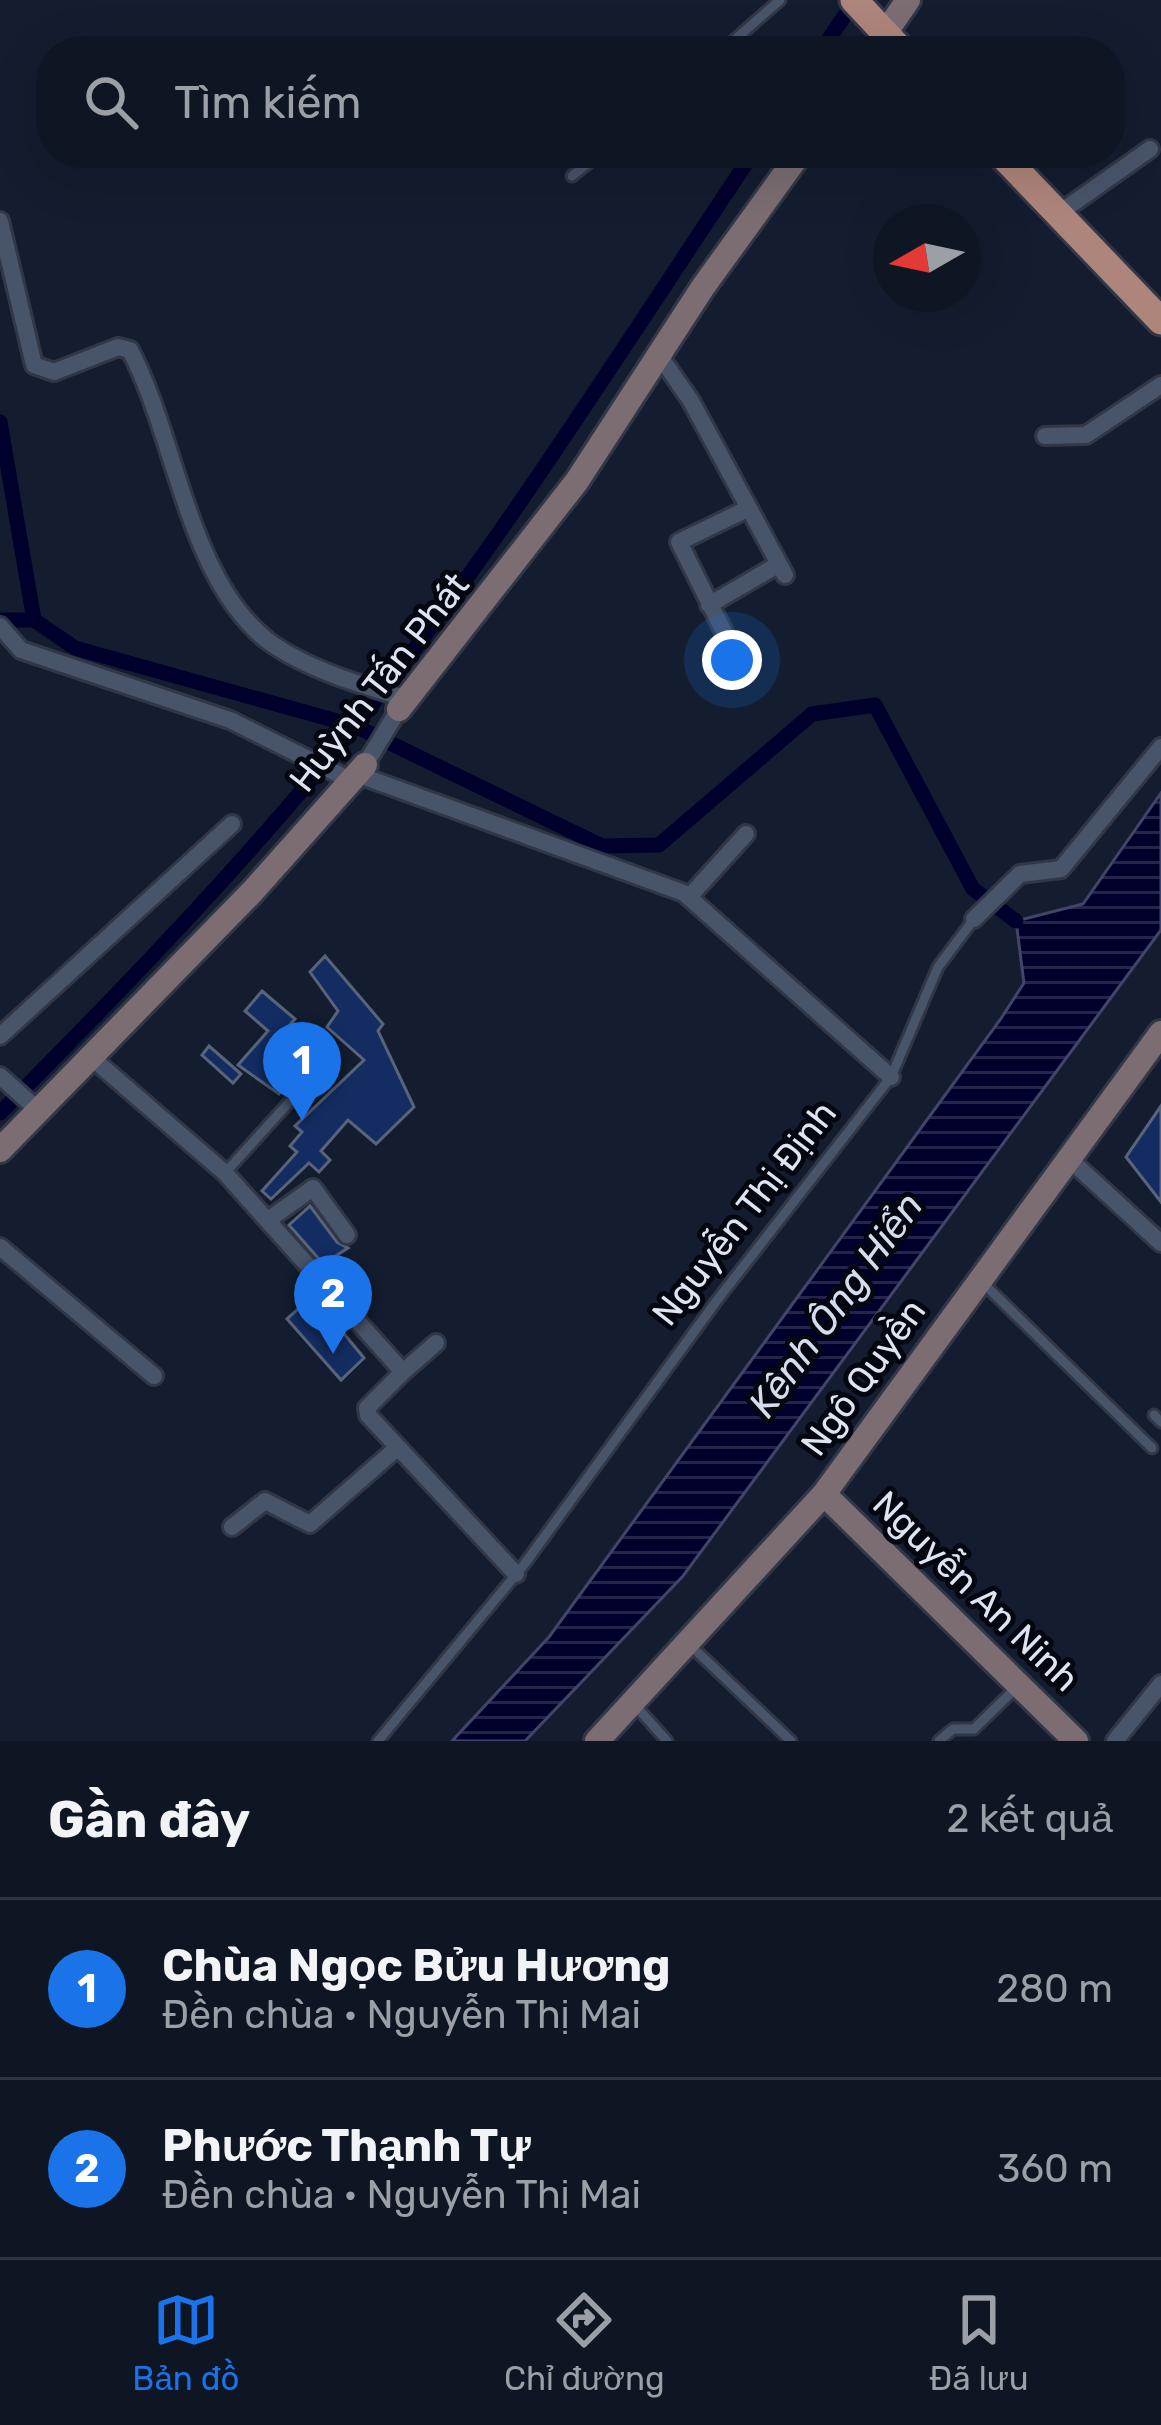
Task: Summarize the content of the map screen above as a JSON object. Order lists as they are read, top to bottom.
{
  "streets": {
    "street": [
      "Huỳnh Tấn Phát",
      "Nguyễn Thị Định",
      "Ngô Quyền",
      "Nguyễn An Ninh"
    ]
  },
  "crossings": [
    ["Ngô Quyền", "Nguyễn An Ninh"]
  ],
  "water": ["Kênh Ông Hiển"],
  "north": "left",
  "page": {
    "search": "Tìm kiếm",
    "pins": ["1", "2"],
    "heading": ["Gần đây", "2 kết quả"],
    "list": [
      {
        "mark": "1",
        "name": "Chùa Ngọc Bửu Hương",
        "note": "Đền chùa · Nguyễn Thị Mai",
        "value": "280 m"
      },
      {
        "mark": "2",
        "name": "Phước Thạnh Tự",
        "note": "Đền chùa · Nguyễn Thị Mai",
        "value": "360 m"
      }
    ],
    "nav": ["Bản đồ", "Chỉ đường", "Đã lưu"]
  }
}
